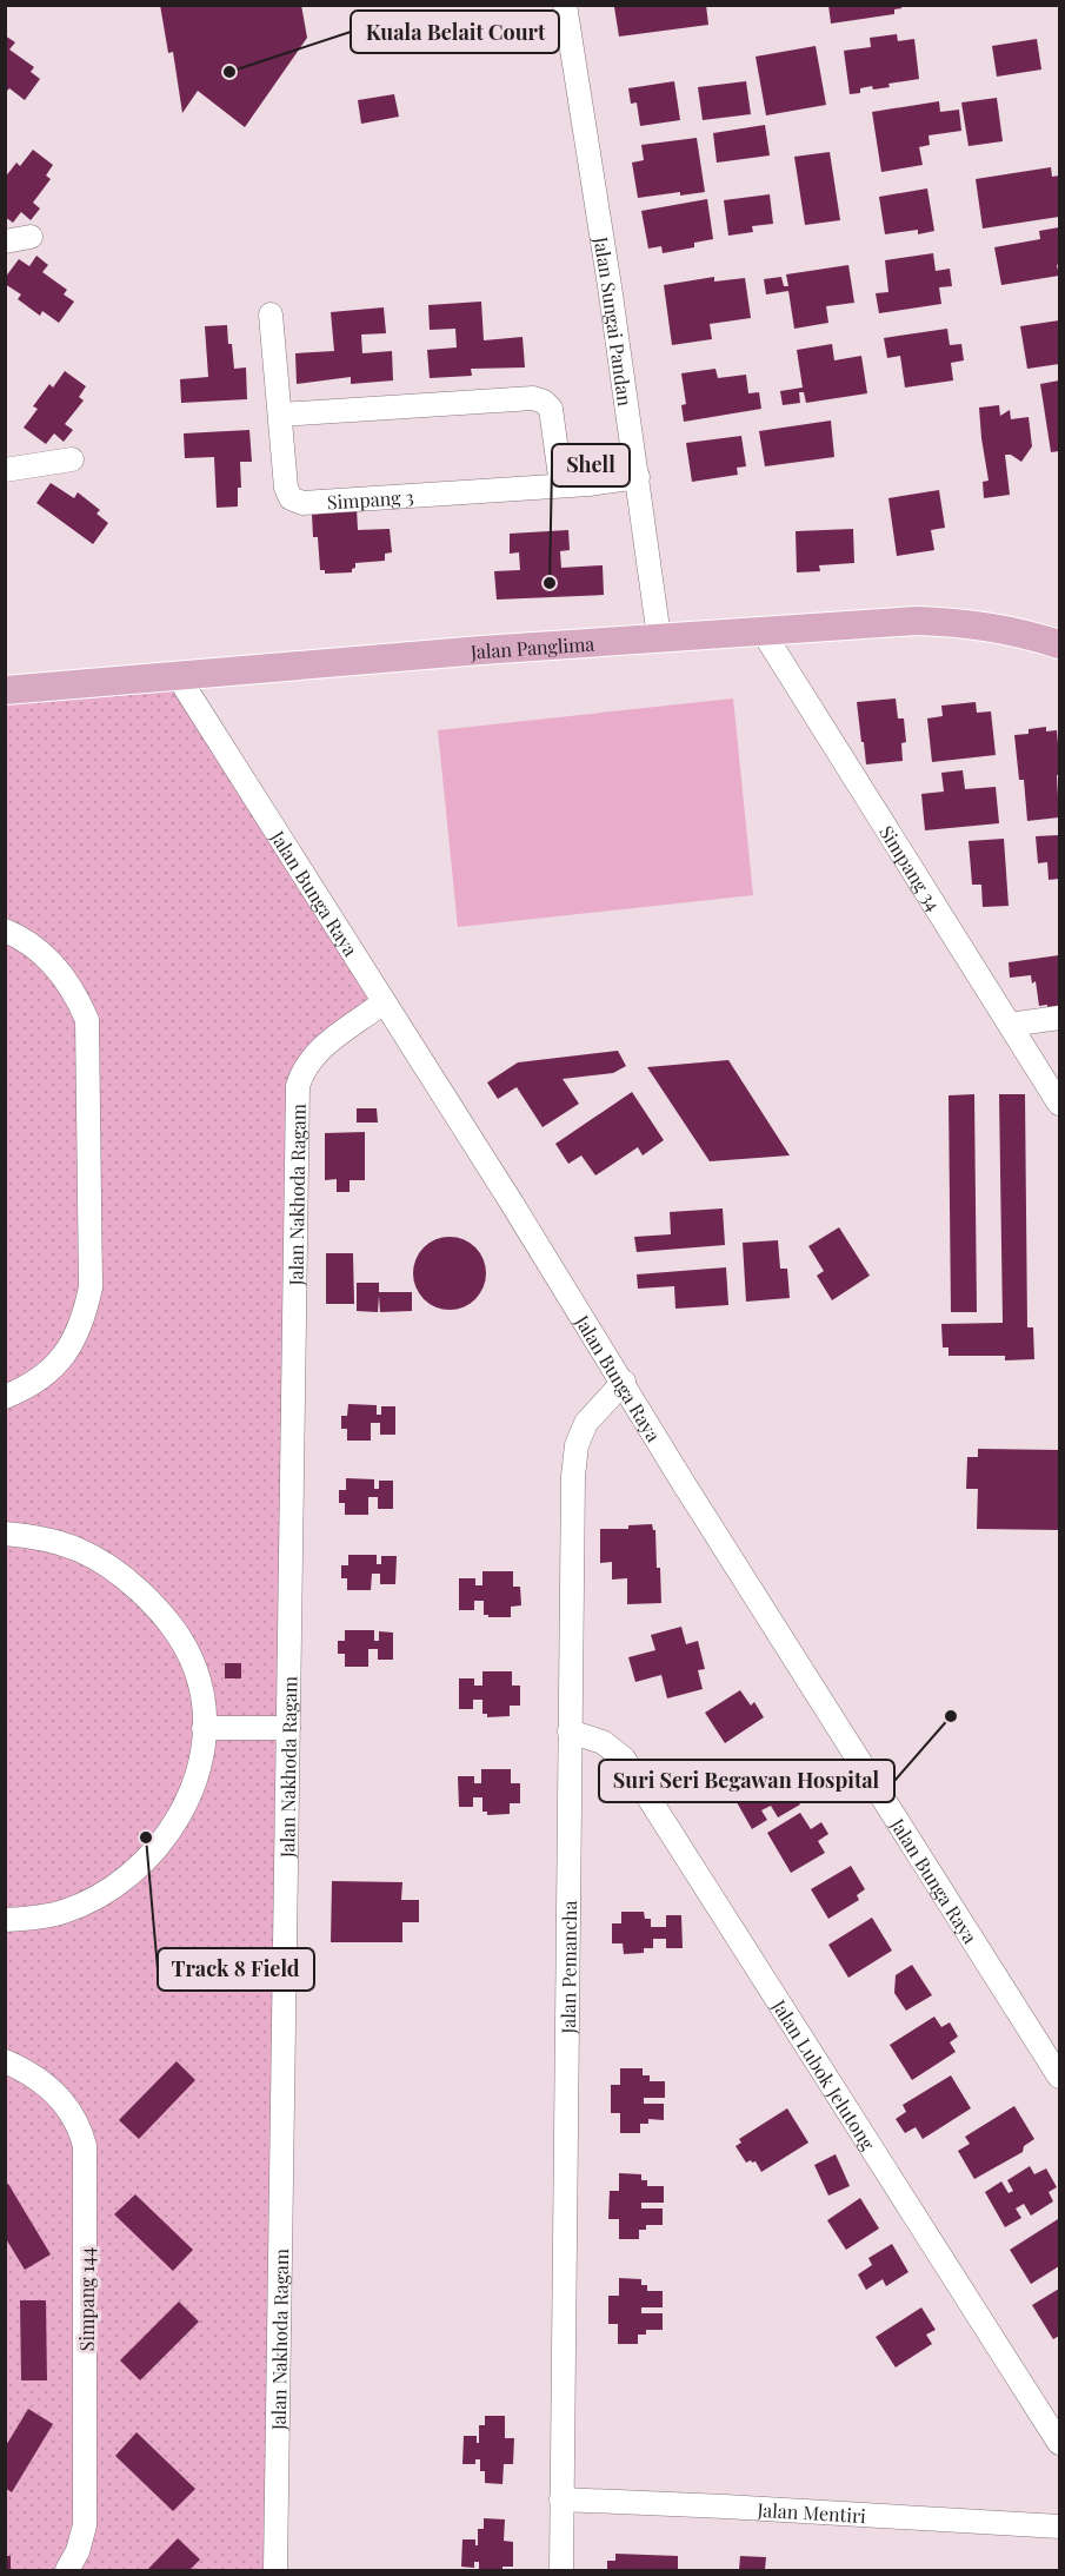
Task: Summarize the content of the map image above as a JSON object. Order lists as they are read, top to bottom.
{
  "streets": {
    "main road": ["Jalan Panglima"],
    "street": [
      "Jalan Sungai Pandan",
      "Simpang 3",
      "Simpang 34",
      "Jalan Bunga Raya",
      "Jalan Nakhoda Ragam",
      "Jalan Pemancha",
      "Jalan Lubok Jelutong",
      "Simpang 144",
      "Jalan Mentiri"
    ]
  },
  "crossings": [
    ["Jalan Sungai Pandan", "Simpang 3"],
    ["Jalan Sungai Pandan", "Jalan Panglima"],
    ["Jalan Panglima", "Simpang 34"],
    ["Jalan Panglima", "Jalan Bunga Raya"],
    ["Jalan Bunga Raya", "Jalan Nakhoda Ragam"],
    ["Jalan Bunga Raya", "Jalan Pemancha"],
    ["Jalan Pemancha", "Jalan Lubok Jelutong"],
    ["Jalan Pemancha", "Jalan Mentiri"]
  ],
  "places": [
    "Kuala Belait Court",
    "Shell",
    "Suri Seri Begawan Hospital",
    "Track 8 Field"
  ]
}
